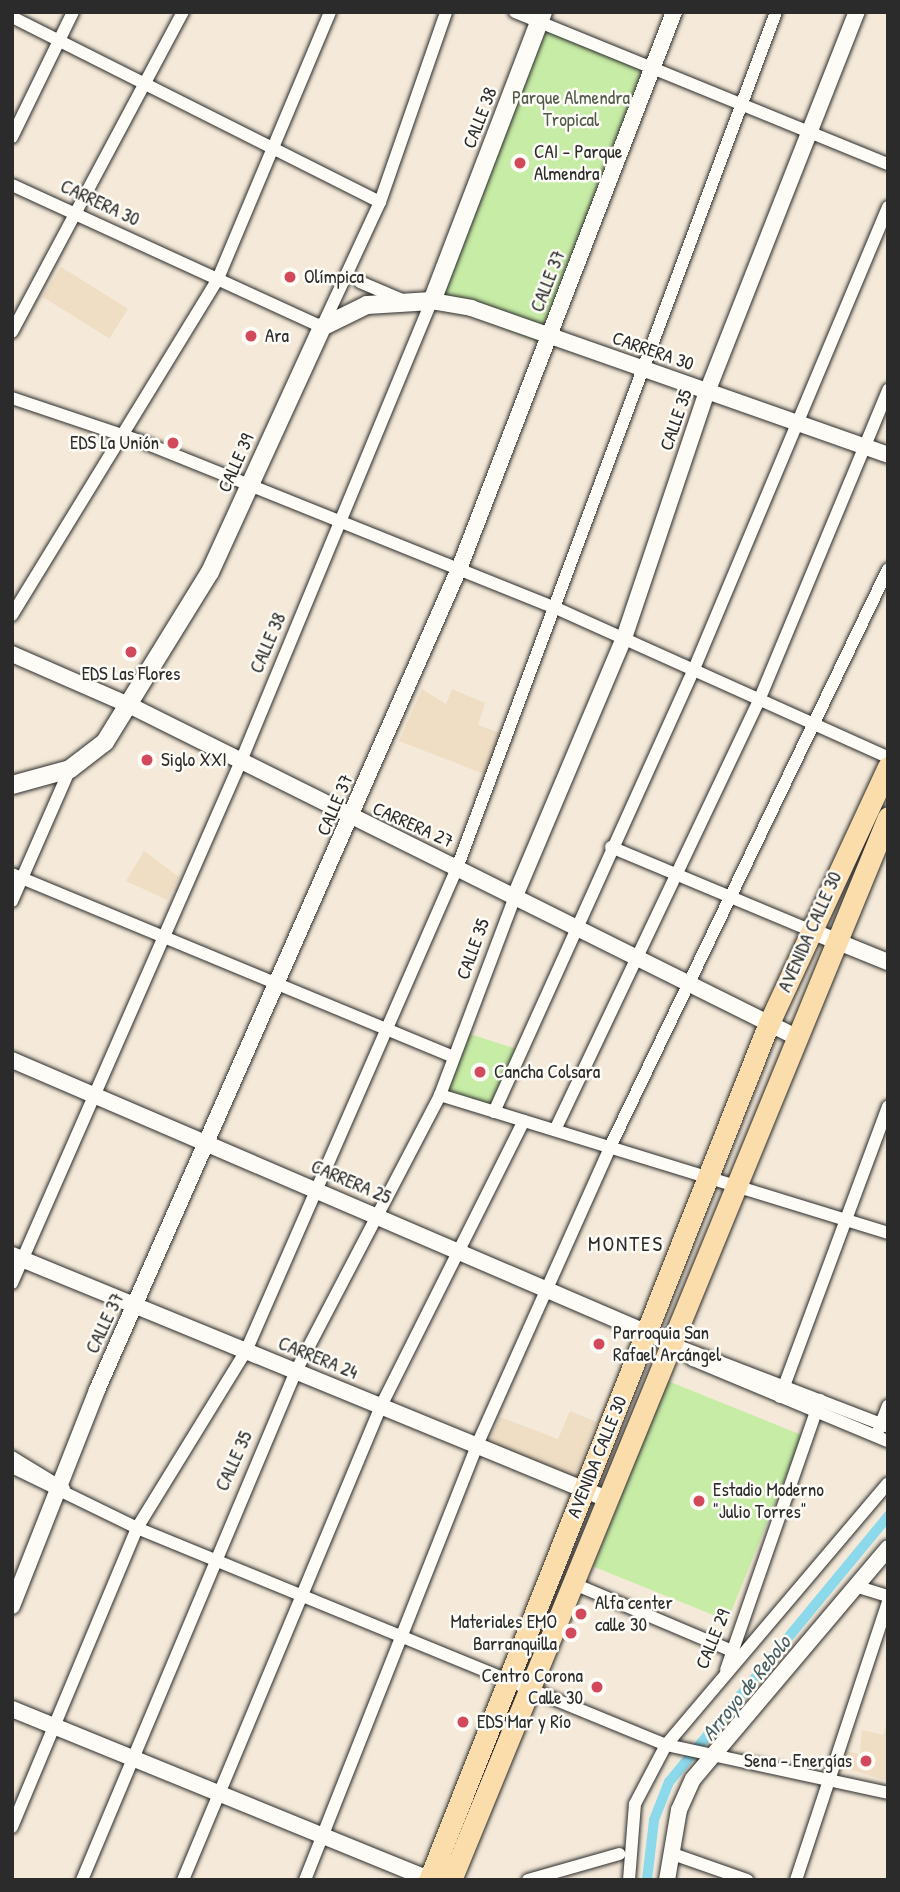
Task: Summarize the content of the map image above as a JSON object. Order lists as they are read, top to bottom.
{
  "streets": {
    "highway": ["AVENIDA CALLE 30"],
    "main road": ["CALLE 38", "CARRERA 30", "CALLE 39"],
    "street": [
      "CALLE 37",
      "CALLE 35",
      "CARRERA 27",
      "CARRERA 25",
      "CARRERA 24",
      "CALLE 29"
    ]
  },
  "crossings": [
    ["CALLE 38", "CARRERA 30"],
    ["CALLE 38", "CARRERA 27"],
    ["CALLE 38", "CARRERA 25"],
    ["CALLE 38", "CARRERA 24"],
    ["CARRERA 30", "CALLE 37"],
    ["CARRERA 30", "CALLE 35"],
    ["CARRERA 30", "CALLE 39"],
    ["CALLE 37", "CARRERA 27"],
    ["CALLE 37", "CARRERA 25"],
    ["CALLE 37", "CARRERA 24"],
    ["CALLE 35", "CARRERA 27"],
    ["CALLE 35", "CARRERA 25"],
    ["CALLE 35", "CARRERA 24"],
    ["CALLE 39", "CARRERA 27"],
    ["CARRERA 27", "AVENIDA CALLE 30"],
    ["AVENIDA CALLE 30", "CARRERA 25"],
    ["AVENIDA CALLE 30", "CARRERA 24"],
    ["CARRERA 25", "CALLE 29"]
  ],
  "districts": ["MONTES"],
  "water": ["Arroyo de Rebolo"],
  "parks": ["Parque Almendra Tropical"],
  "places": [
    "CAI - Parque Almendra",
    "Olímpica",
    "Ara",
    "EDS La Unión",
    "EDS Las Flores",
    "Siglo XXI",
    "Cancha Colsara",
    "Parroquia San Rafael Arcángel",
    "Estadio Moderno \"Julio Torres\"",
    "Alfa center calle 30",
    "Materiales EMO Barranquilla",
    "Centro Corona Calle 30",
    "EDS Mar y Río",
    "Sena - Energías"
  ]
}
